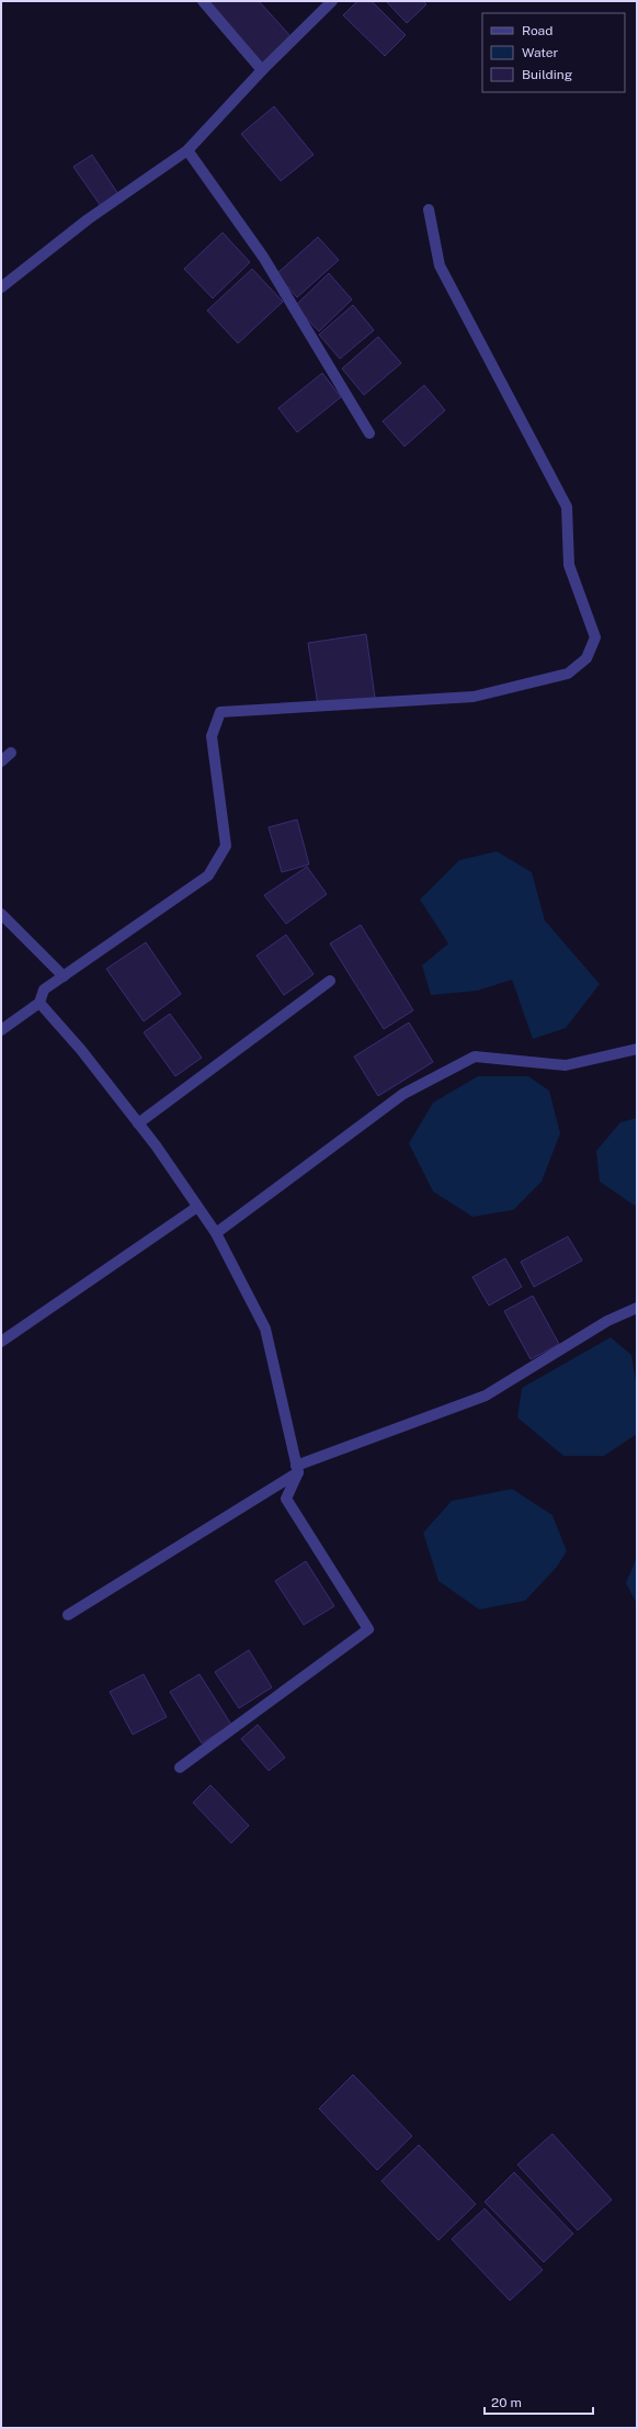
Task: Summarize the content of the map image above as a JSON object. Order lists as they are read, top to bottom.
{
  "legend": ["Road", "Water", "Building"],
  "scale_bar": "20 m"
}
